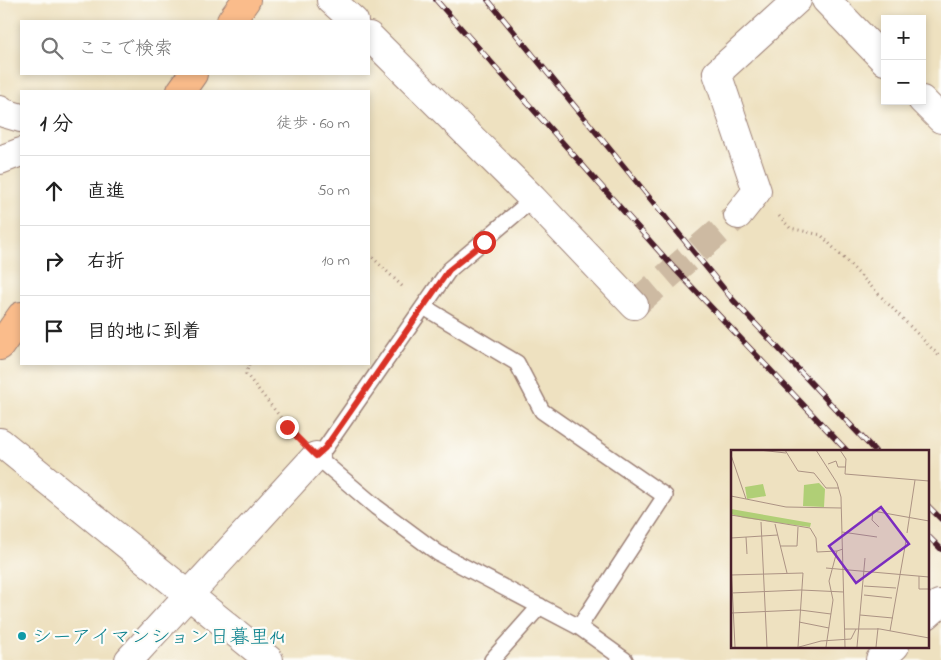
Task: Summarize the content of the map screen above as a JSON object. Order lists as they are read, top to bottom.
{
  "places": ["シーアイマンション日暮里14"],
  "page": {
    "map_buttons": ["+", "−"],
    "search": "ここで検索",
    "heading": ["1 分", "徒歩 · 60 m"],
    "list": [
      ["直進", "50 m"],
      ["右折", "10 m"],
      "目的地に到着"
    ]
  }
}
